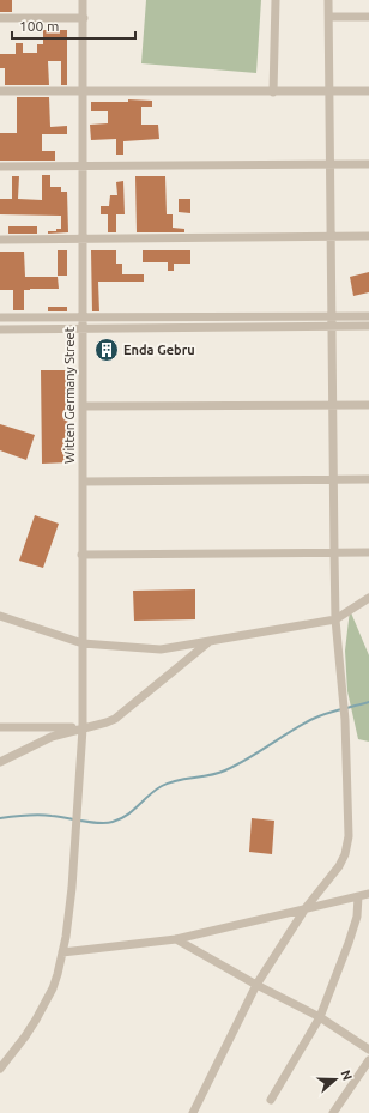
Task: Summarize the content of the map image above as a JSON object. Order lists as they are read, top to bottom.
{
  "streets": {
    "street": ["Witten Germany Street"]
  },
  "places": {
    "building": ["Enda Gebru"]
  },
  "scale_bar": "100 m",
  "north": "right"
}
